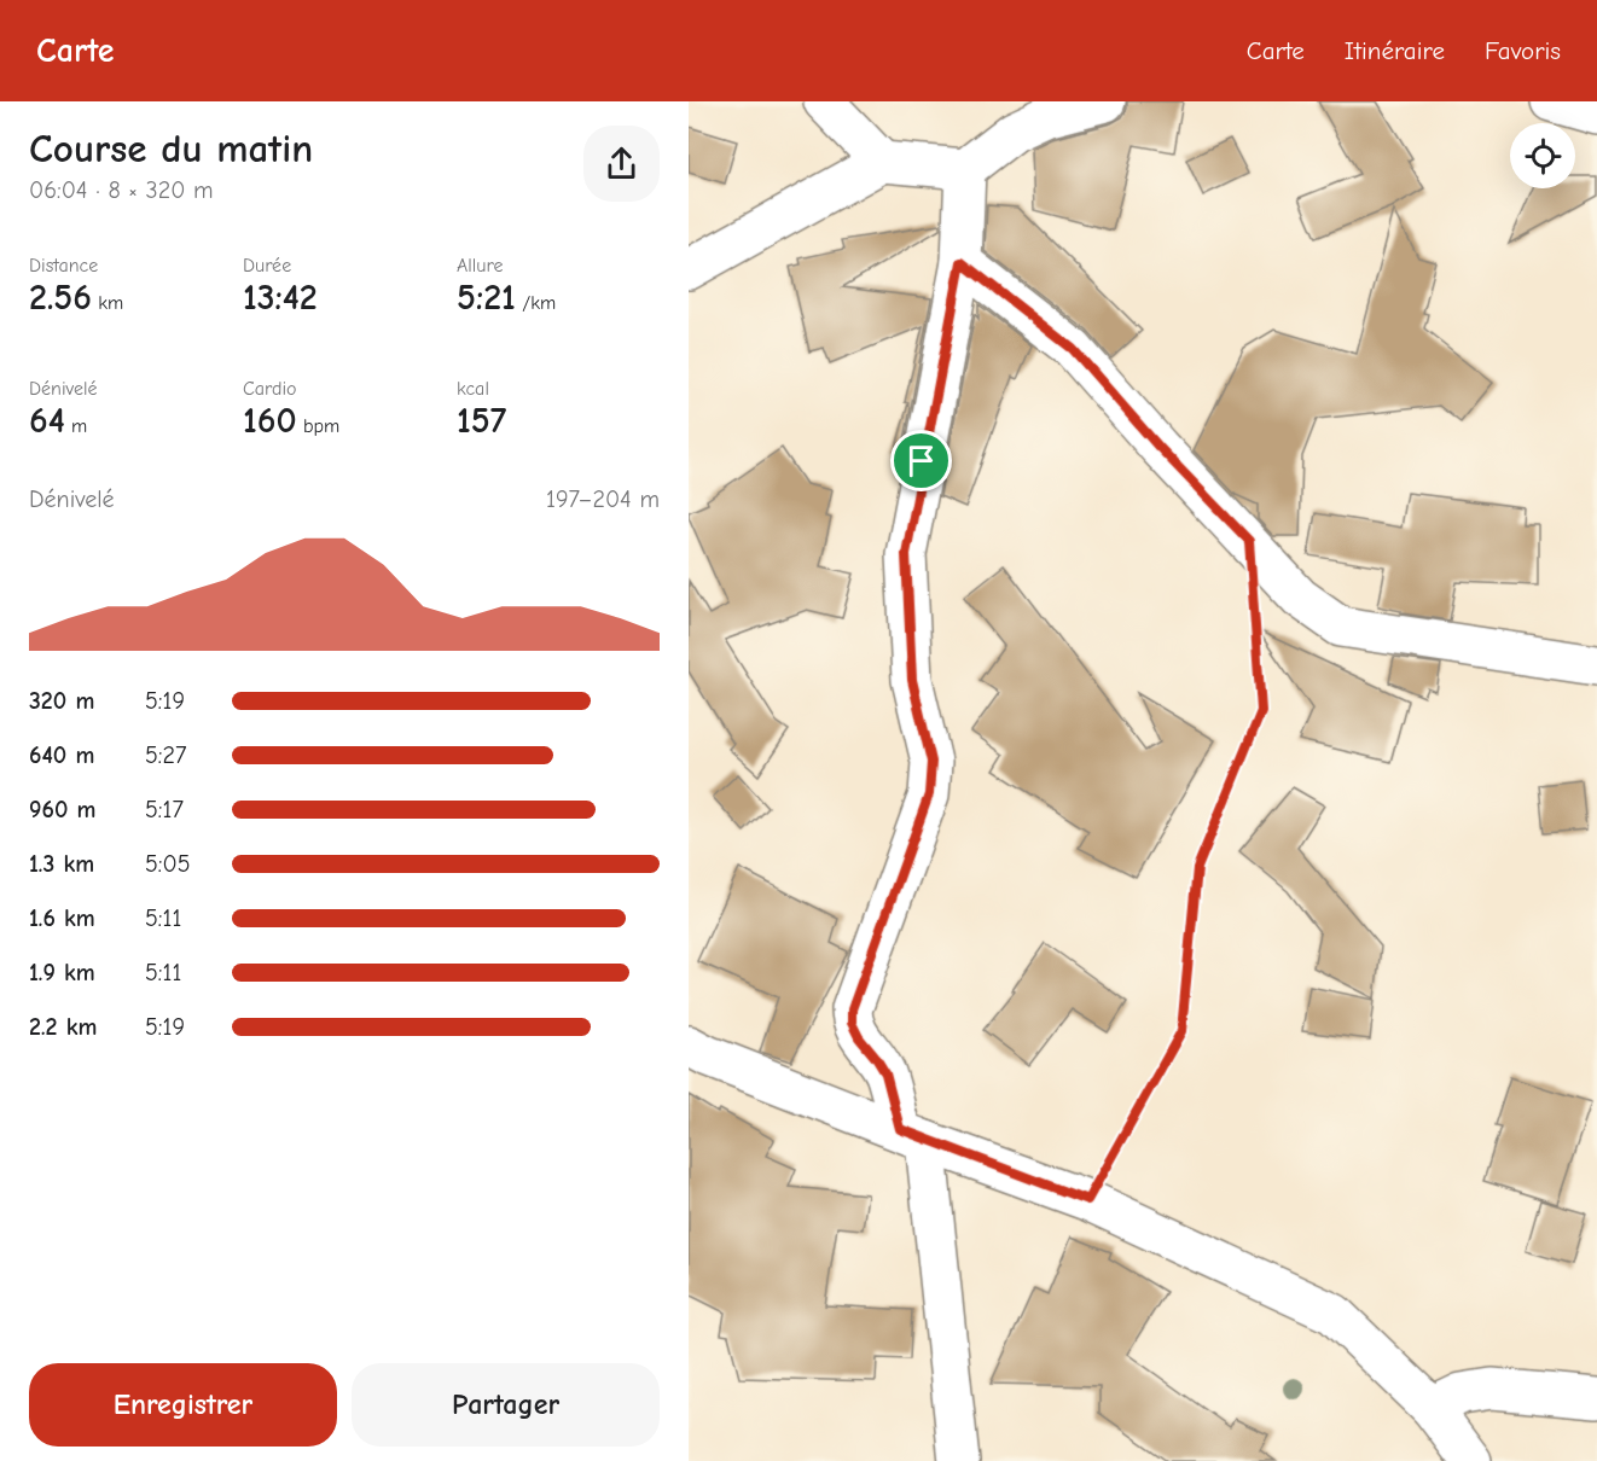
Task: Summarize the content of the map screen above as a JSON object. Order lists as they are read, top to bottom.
{
  "page": {
    "header": "Carte",
    "nav": ["Carte", "Itinéraire", "Favoris"],
    "heading": ["Course du matin", "06:04 · 8 × 320 m"],
    "stats": [
      ["Distance", "2.56 km"],
      ["Durée", "13:42"],
      ["Allure", "5:21 /km"],
      ["Dénivelé", "64 m"],
      ["Cardio", "160 bpm"],
      ["kcal", "157"]
    ],
    "chart": ["Dénivelé", "197–204 m"],
    "list": [
      {
        "name": "320 m",
        "note": "5:19"
      },
      {
        "name": "640 m",
        "note": "5:27"
      },
      {
        "name": "960 m",
        "note": "5:17"
      },
      {
        "name": "1.3 km",
        "note": "5:05"
      },
      {
        "name": "1.6 km",
        "note": "5:11"
      },
      {
        "name": "1.9 km",
        "note": "5:11"
      },
      {
        "name": "2.2 km",
        "note": "5:19"
      }
    ],
    "buttons": ["Enregistrer", "Partager"]
  }
}
